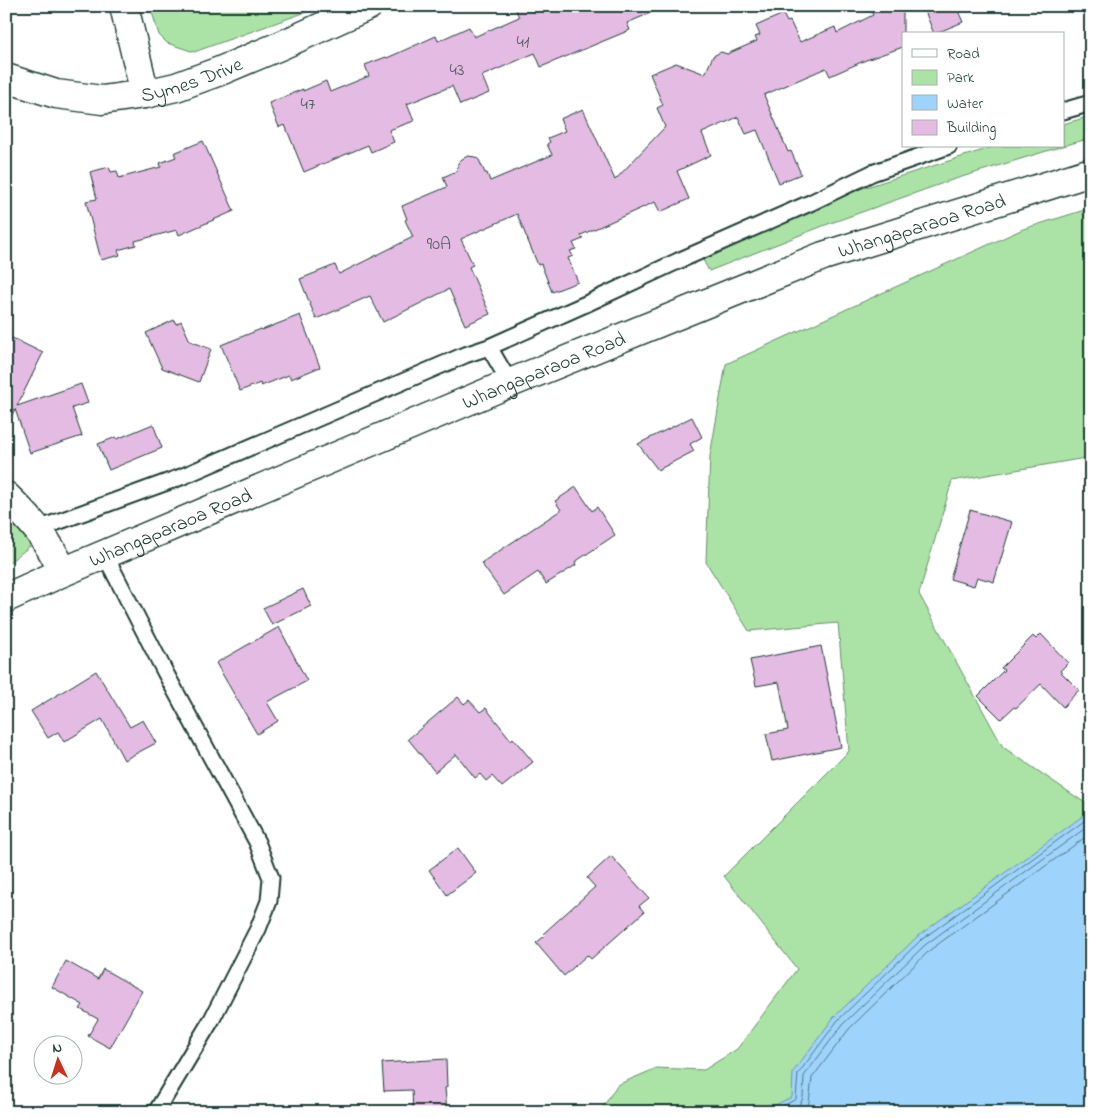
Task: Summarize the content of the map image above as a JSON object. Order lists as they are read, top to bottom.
{
  "streets": {
    "main road": ["Symes Drive", "Whangaparaoa Road"]
  },
  "house_numbers": [
    "41",
    "43",
    "47",
    "90A"
  ],
  "legend": [
    "Road",
    "Park",
    "Water",
    "Building"
  ],
  "north": "top"
}
